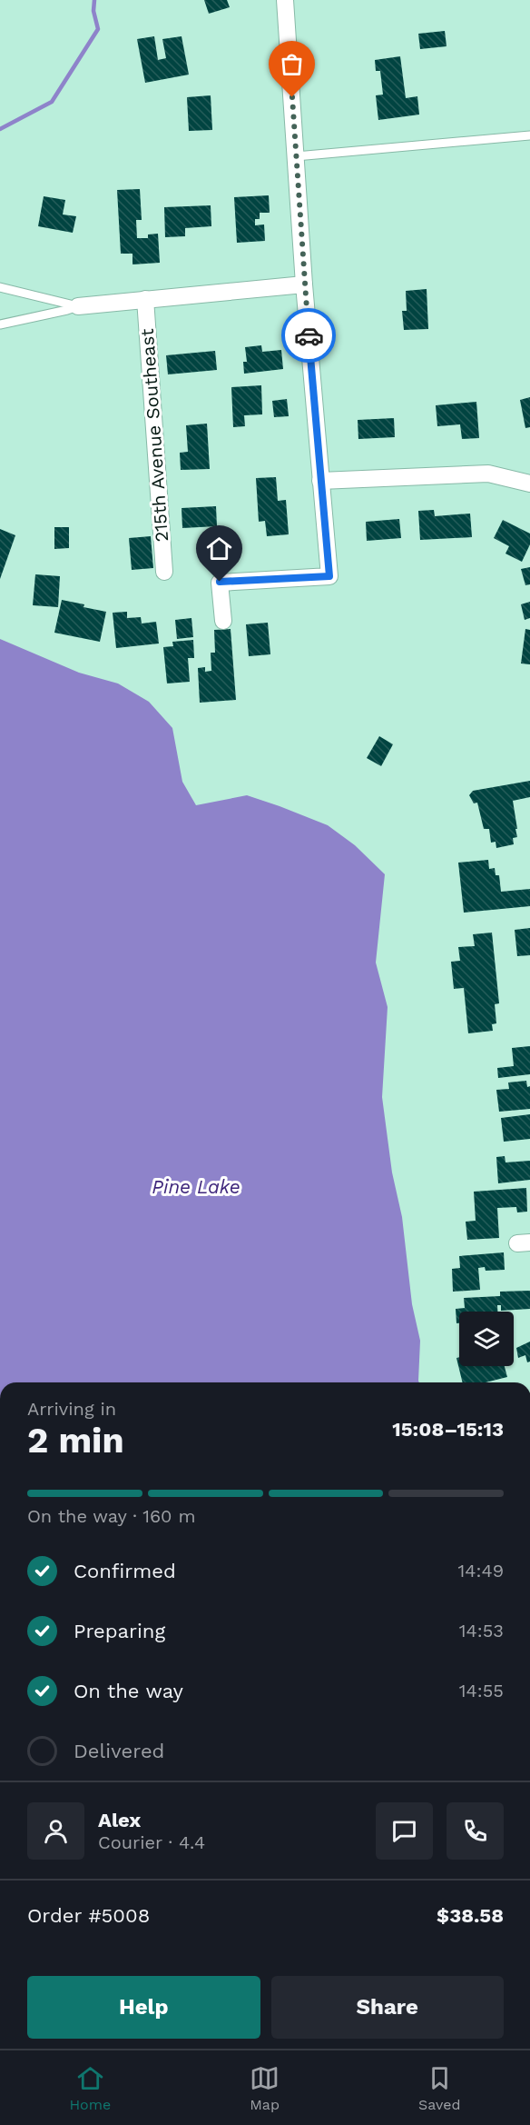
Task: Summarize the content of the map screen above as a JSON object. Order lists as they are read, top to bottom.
{
  "streets": {
    "street": ["215th Avenue Southeast"]
  },
  "water": ["Pine Lake"],
  "page": {
    "heading": ["2 min", "Arriving in", "15:08–15:13"],
    "panel": [
      "Alex",
      "Courier · 4.4",
      "Order #5008",
      "$38.58"
    ],
    "bar": "On the way · 160 m",
    "list": [
      ["Confirmed", "14:49"],
      ["Preparing", "14:53"],
      ["On the way", "14:55"],
      "Delivered"
    ],
    "buttons": ["Help", "Share"],
    "tabs": ["Home", "Map", "Saved"]
  }
}
